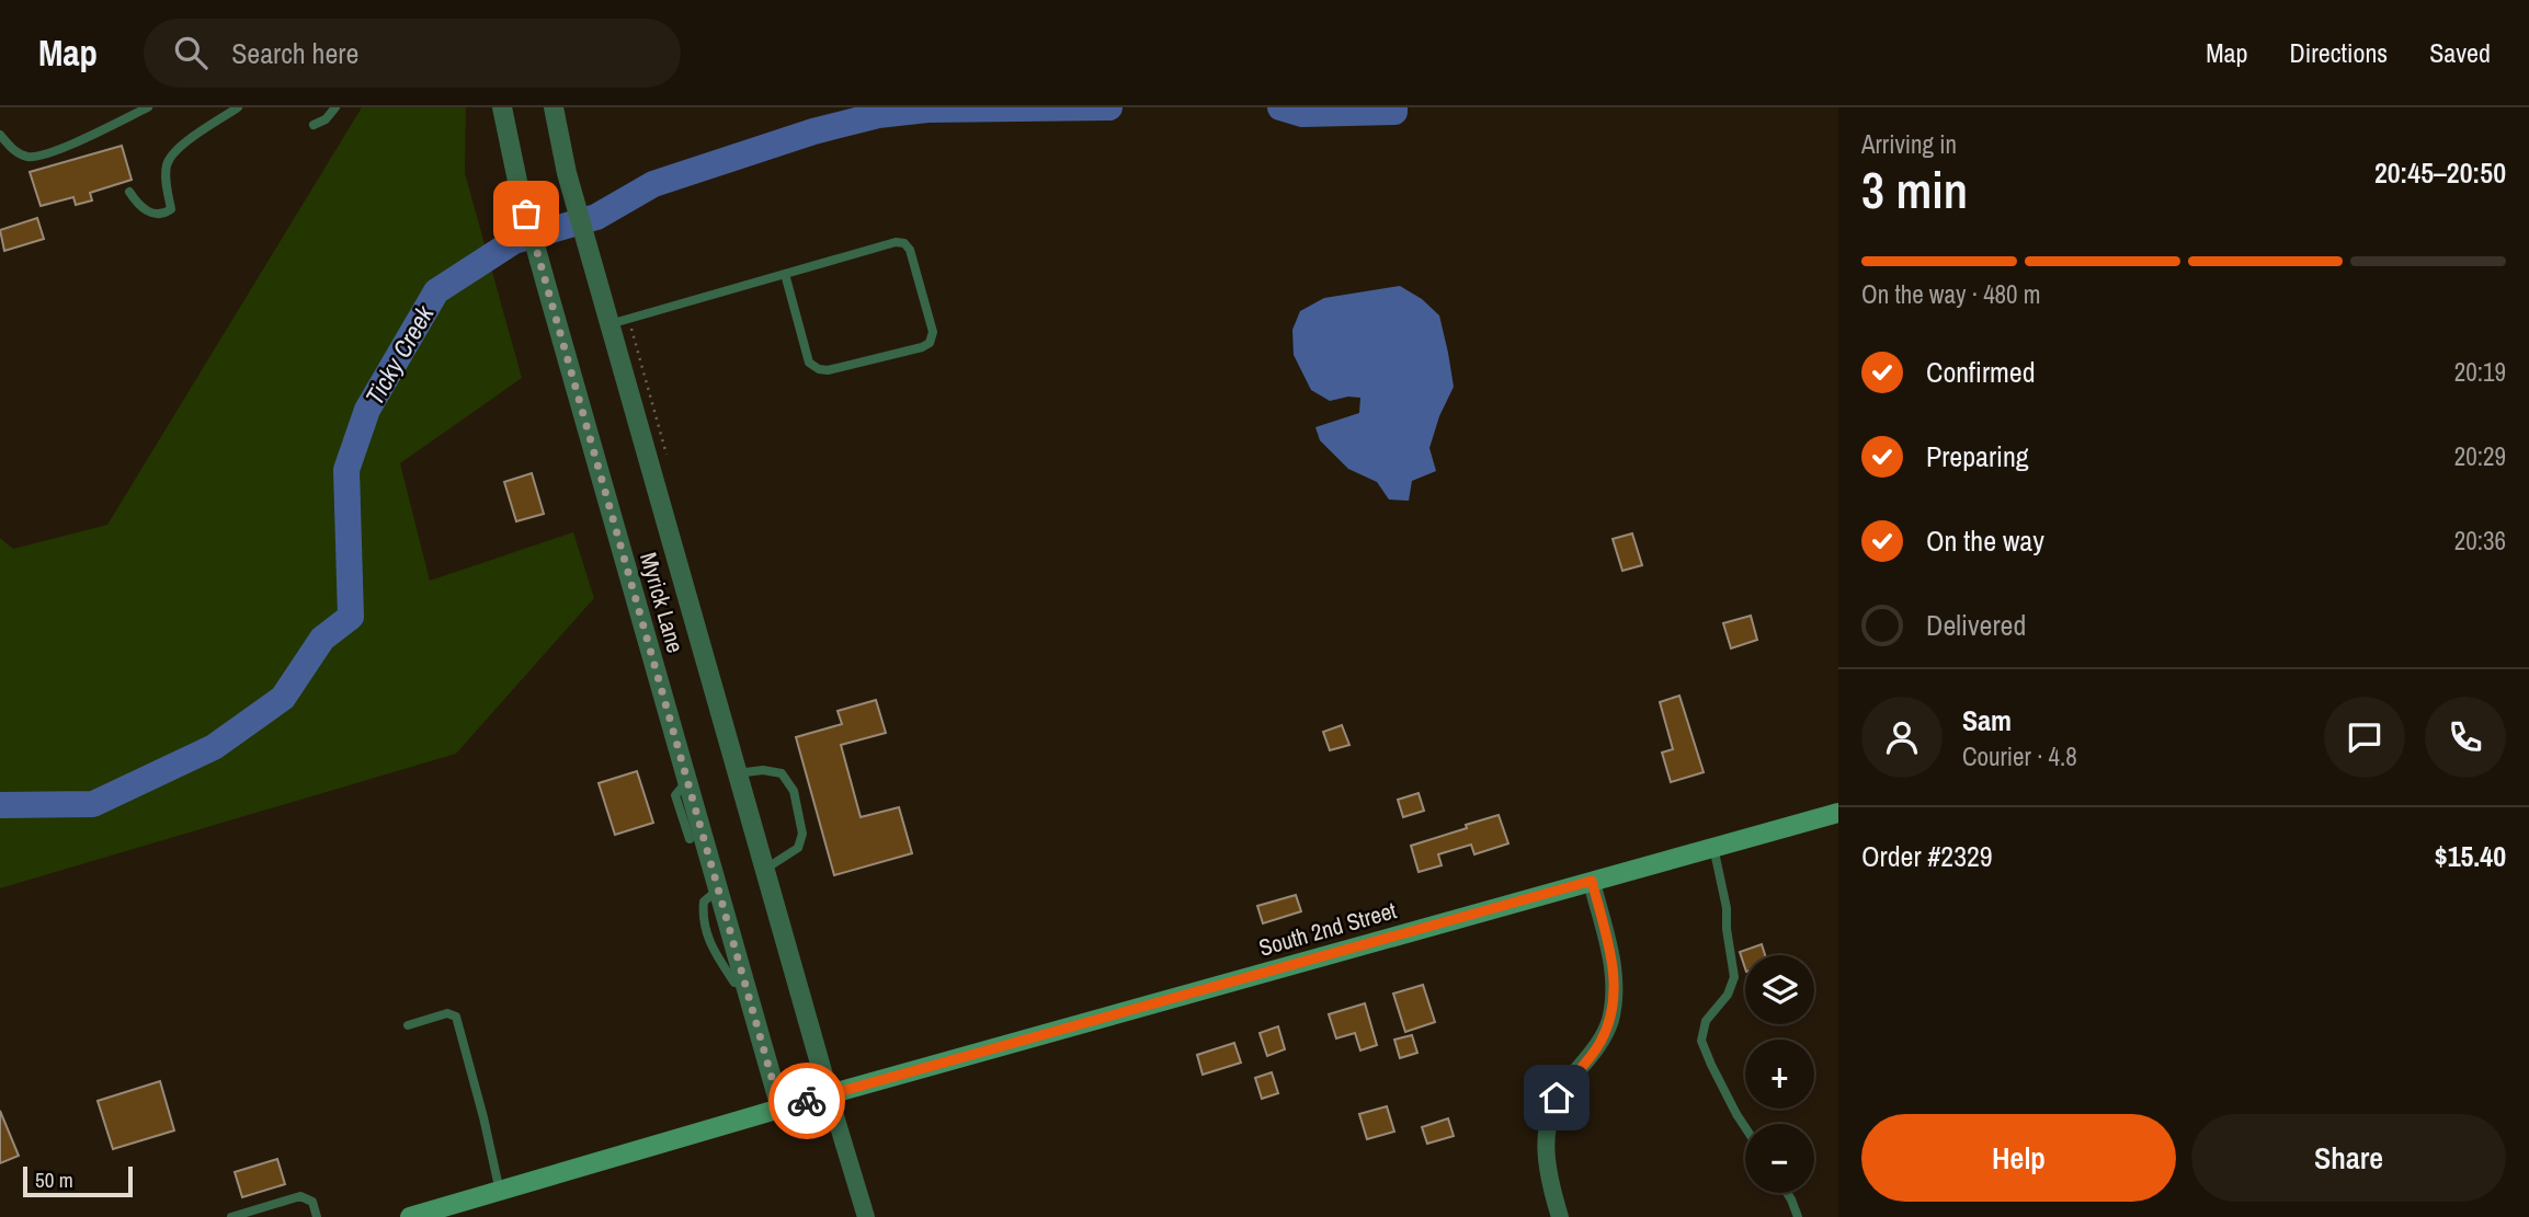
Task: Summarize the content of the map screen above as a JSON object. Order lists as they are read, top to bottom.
{
  "streets": {
    "main road": ["South 2nd Street"],
    "street": ["Myrick Lane"]
  },
  "crossings": [
    ["Myrick Lane", "South 2nd Street"]
  ],
  "water": ["Ticky Creek"],
  "scale_bar": "50 m",
  "page": {
    "header": "Map",
    "search": "Search here",
    "nav": ["Map", "Directions", "Saved"],
    "heading": ["3 min", "Arriving in", "20:45–20:50"],
    "panel": [
      "Sam",
      "Courier · 4.8",
      "Order #2329",
      "$15.40"
    ],
    "bar": "On the way · 480 m",
    "list": [
      ["Confirmed", "20:19"],
      ["Preparing", "20:29"],
      ["On the way", "20:36"],
      "Delivered"
    ],
    "map_buttons": ["+", "−"],
    "buttons": ["Help", "Share"],
    "scale": "50 m"
  }
}
